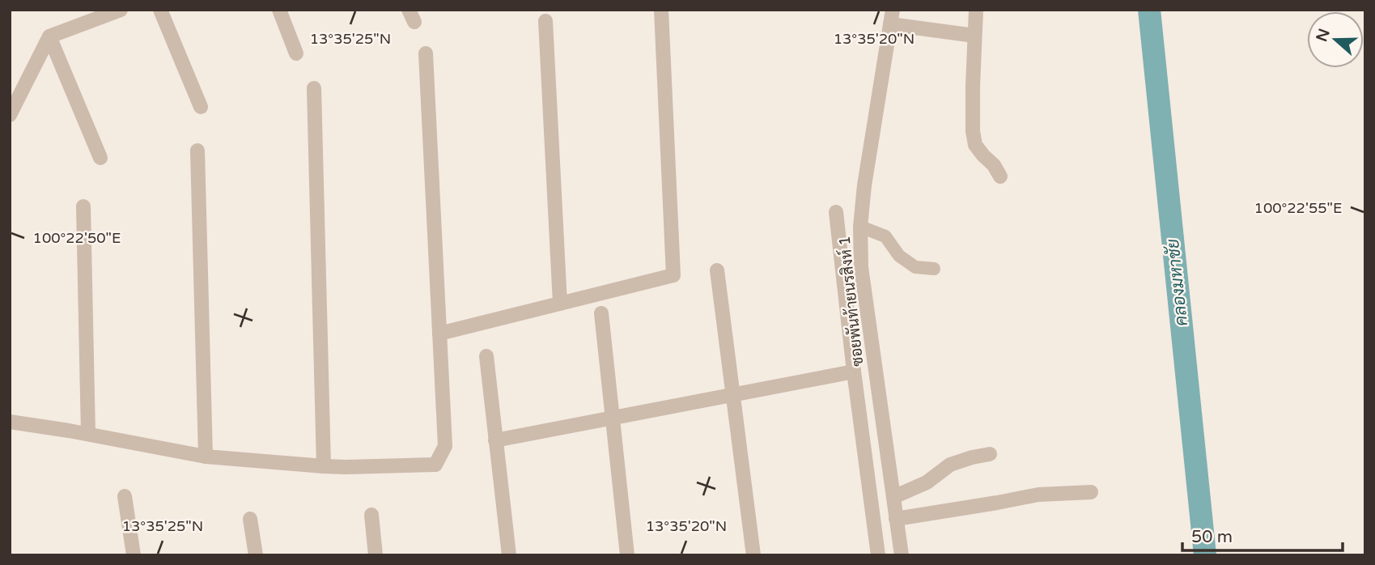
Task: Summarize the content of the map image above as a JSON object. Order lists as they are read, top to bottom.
{
  "streets": {
    "street": ["ซอยพันท้ายนรสิงห์ 1"]
  },
  "water": ["คลองมหาชัย"],
  "scale_bar": "50 m",
  "north": "left",
  "coordinates": [
    "13°35'25\"N",
    "13°35'20\"N",
    "100°22'55\"E",
    "100°22'50\"E"
  ]
}
